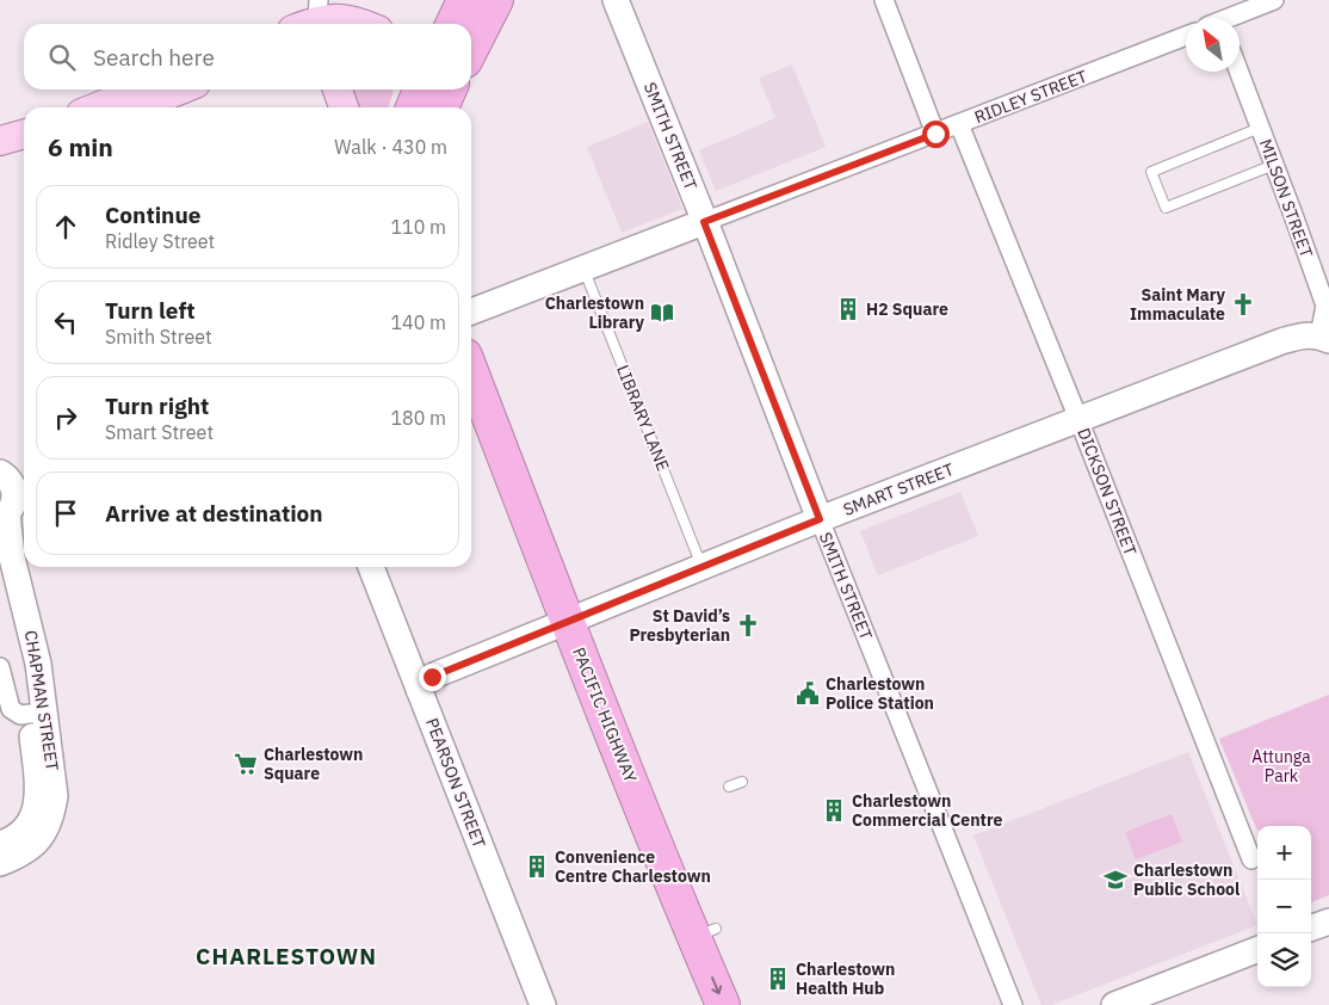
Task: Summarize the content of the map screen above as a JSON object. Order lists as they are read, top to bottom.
{
  "streets": {
    "highway": ["PACIFIC HIGHWAY"],
    "street": [
      "RIDLEY STREET",
      "SMITH STREET",
      "MILSON STREET",
      "SMART STREET",
      "DICKSON STREET",
      "CHAPMAN STREET",
      "PEARSON STREET"
    ],
    "lane": ["LIBRARY LANE"]
  },
  "crossings": [
    ["RIDLEY STREET", "SMITH STREET"],
    ["RIDLEY STREET", "LIBRARY LANE"],
    ["RIDLEY STREET", "DICKSON STREET"],
    ["SMITH STREET", "SMART STREET"],
    ["MILSON STREET", "SMART STREET"],
    ["LIBRARY LANE", "SMART STREET"],
    ["SMART STREET", "DICKSON STREET"],
    ["SMART STREET", "PACIFIC HIGHWAY"],
    ["SMART STREET", "PEARSON STREET"]
  ],
  "districts": ["CHARLESTOWN"],
  "parks": ["Attunga Park"],
  "places": {
    "church": ["Saint Mary Immaculate", "St David’s Presbyterian"],
    "building": [
      "H2 Square",
      "Charlestown Commercial Centre",
      "Convenience Centre Charlestown",
      "Charlestown Health Hub"
    ],
    "library": ["Charlestown Library"],
    "public building": ["Charlestown Police Station"],
    "supermarket": ["Charlestown Square"],
    "school or university": ["Charlestown Public School"]
  },
  "north": "top left",
  "page": {
    "search": "Search here",
    "heading": ["6 min", "Walk · 430 m"],
    "list": [
      ["Continue", "Ridley Street", "110 m"],
      ["Turn left", "Smith Street", "140 m"],
      ["Turn right", "Smart Street", "180 m"],
      "Arrive at destination"
    ],
    "map_buttons": ["+", "−"]
  }
}
